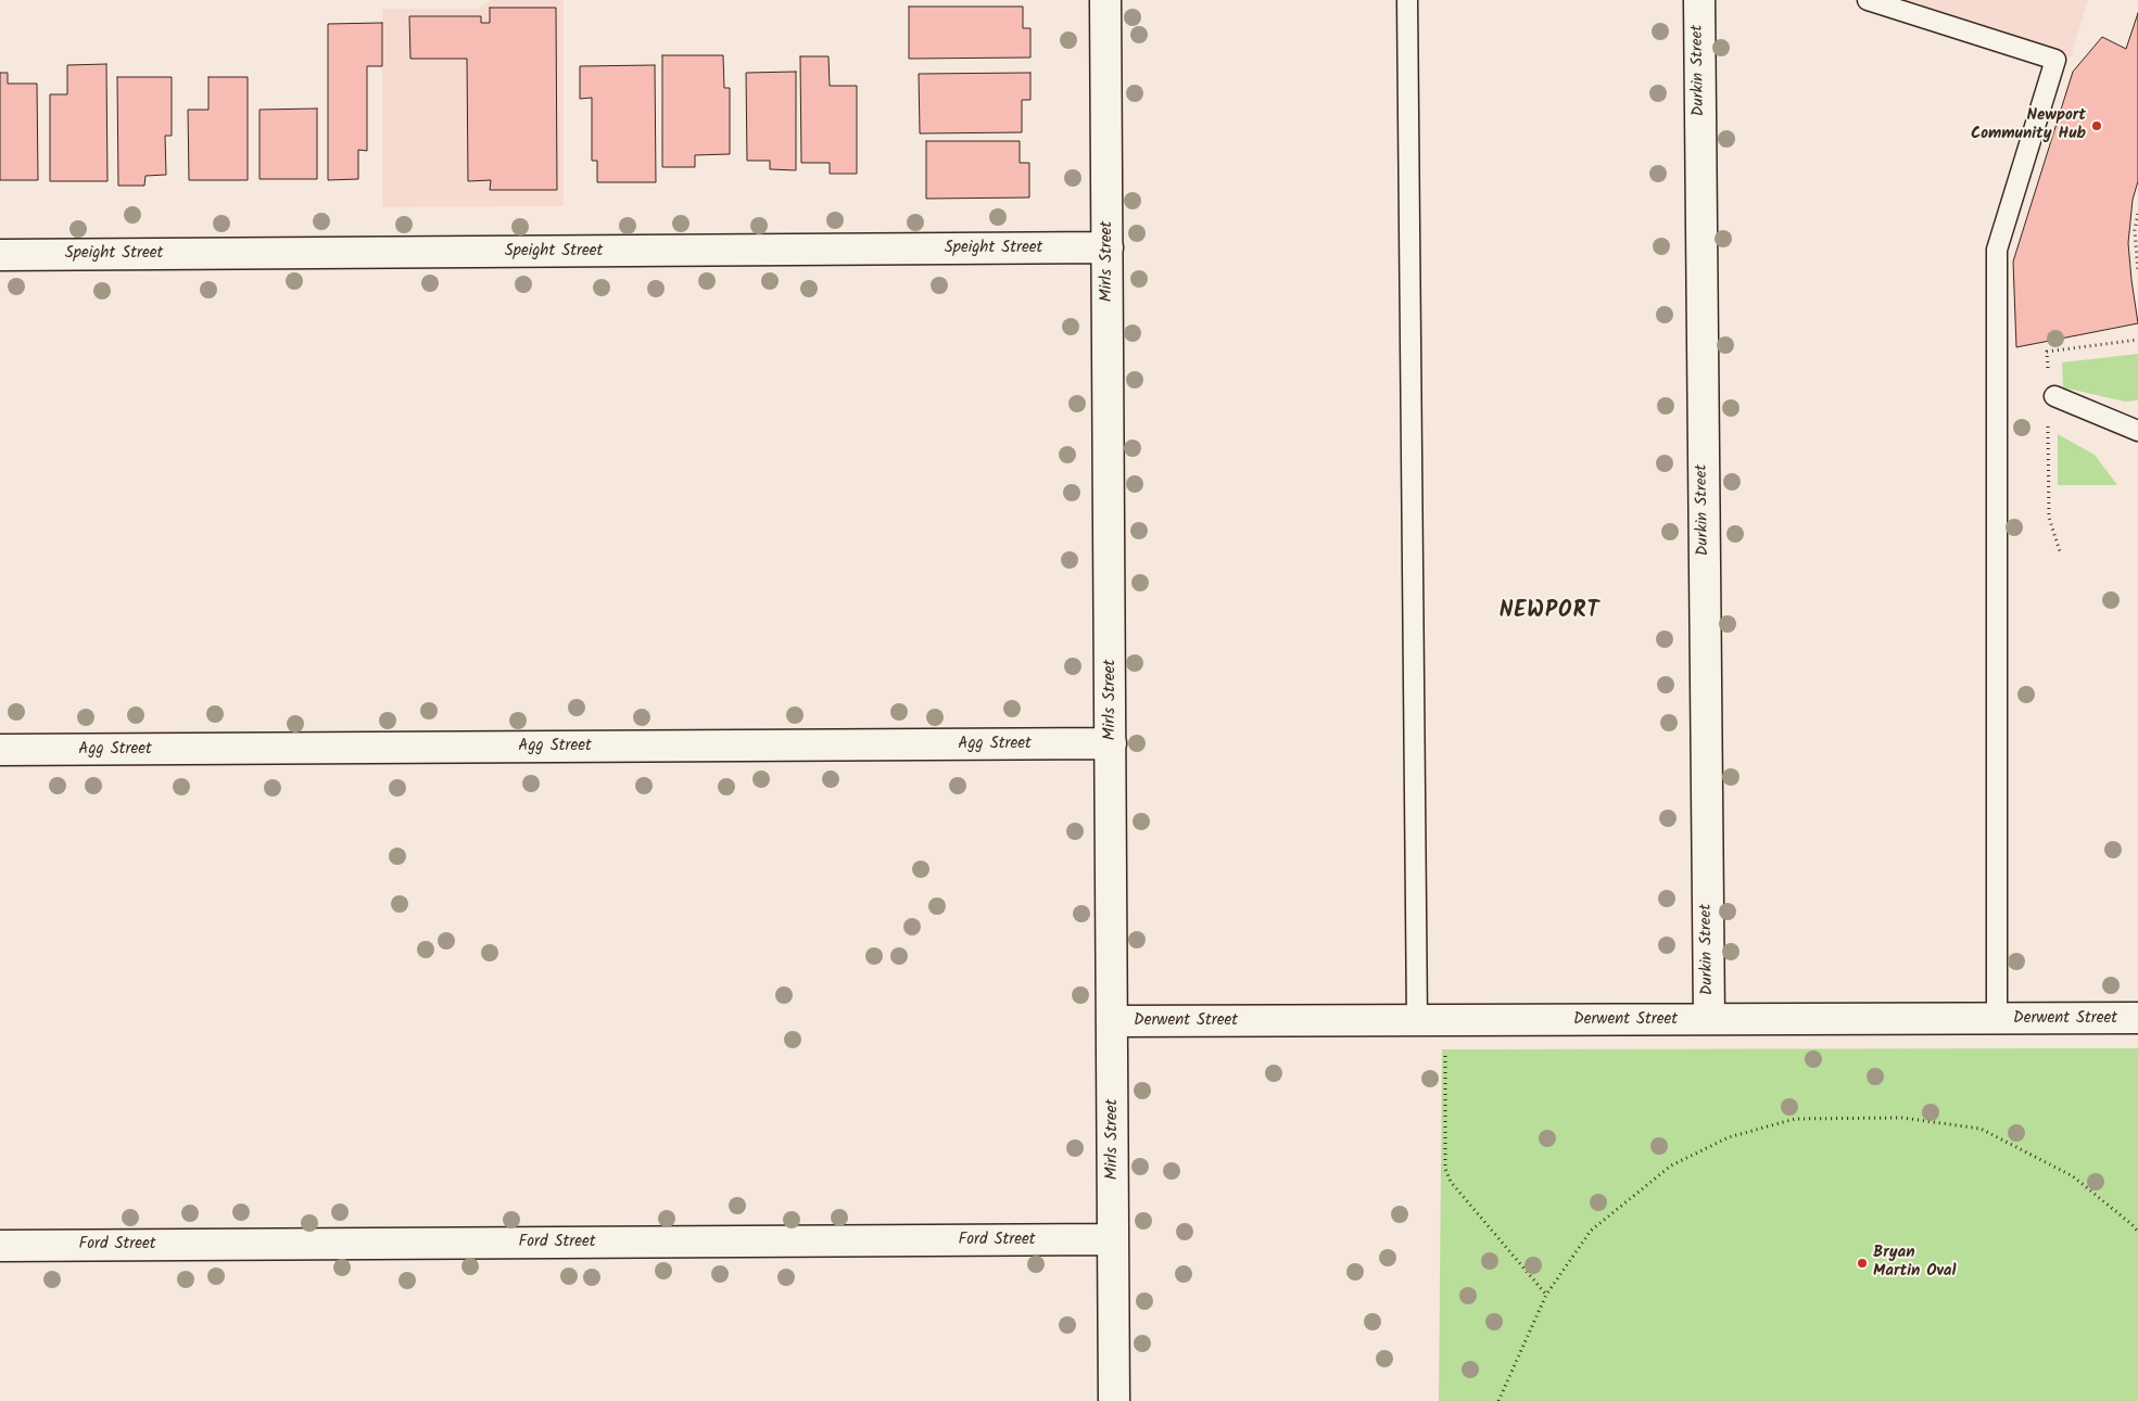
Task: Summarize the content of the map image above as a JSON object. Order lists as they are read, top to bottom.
{
  "streets": {
    "street": [
      "Durkin Street",
      "Speight Street",
      "Mirls Street",
      "Agg Street",
      "Derwent Street",
      "Ford Street"
    ]
  },
  "crossings": [
    ["Durkin Street", "Derwent Street"],
    ["Speight Street", "Mirls Street"],
    ["Mirls Street", "Agg Street"],
    ["Mirls Street", "Derwent Street"],
    ["Mirls Street", "Ford Street"]
  ],
  "districts": ["NEWPORT"],
  "places": ["Newport Community Hub", "Bryan Martin Oval"]
}
